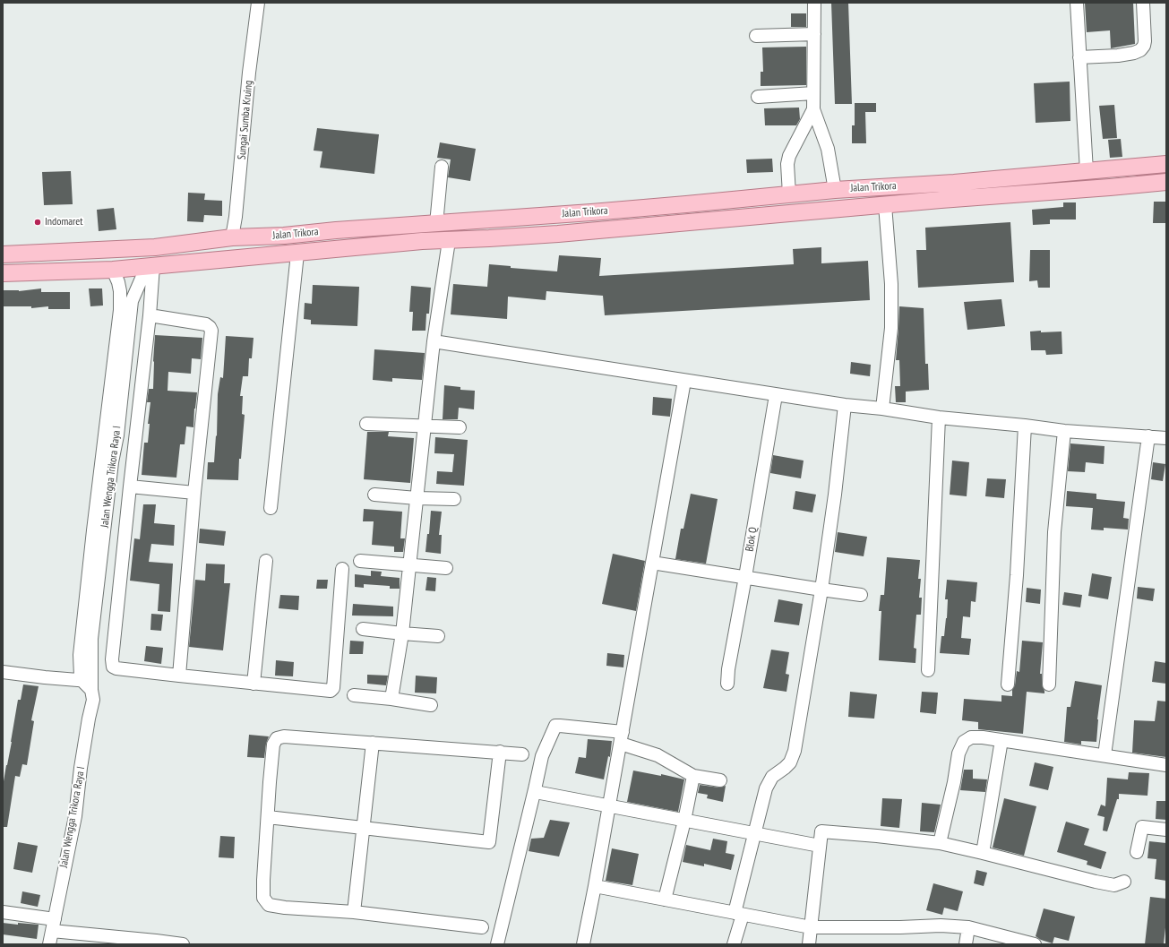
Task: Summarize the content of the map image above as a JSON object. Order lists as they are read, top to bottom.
{
  "streets": {
    "main road": ["Jalan Trikora"],
    "street": ["Sungai Sumba Kruing", "Jalan Wengga Trikora Raya I", "Blok Q"]
  },
  "crossings": [
    ["Sungai Sumba Kruing", "Jalan Trikora"],
    ["Jalan Trikora", "Jalan Wengga Trikora Raya I"]
  ],
  "places": ["Indomaret"]
}
